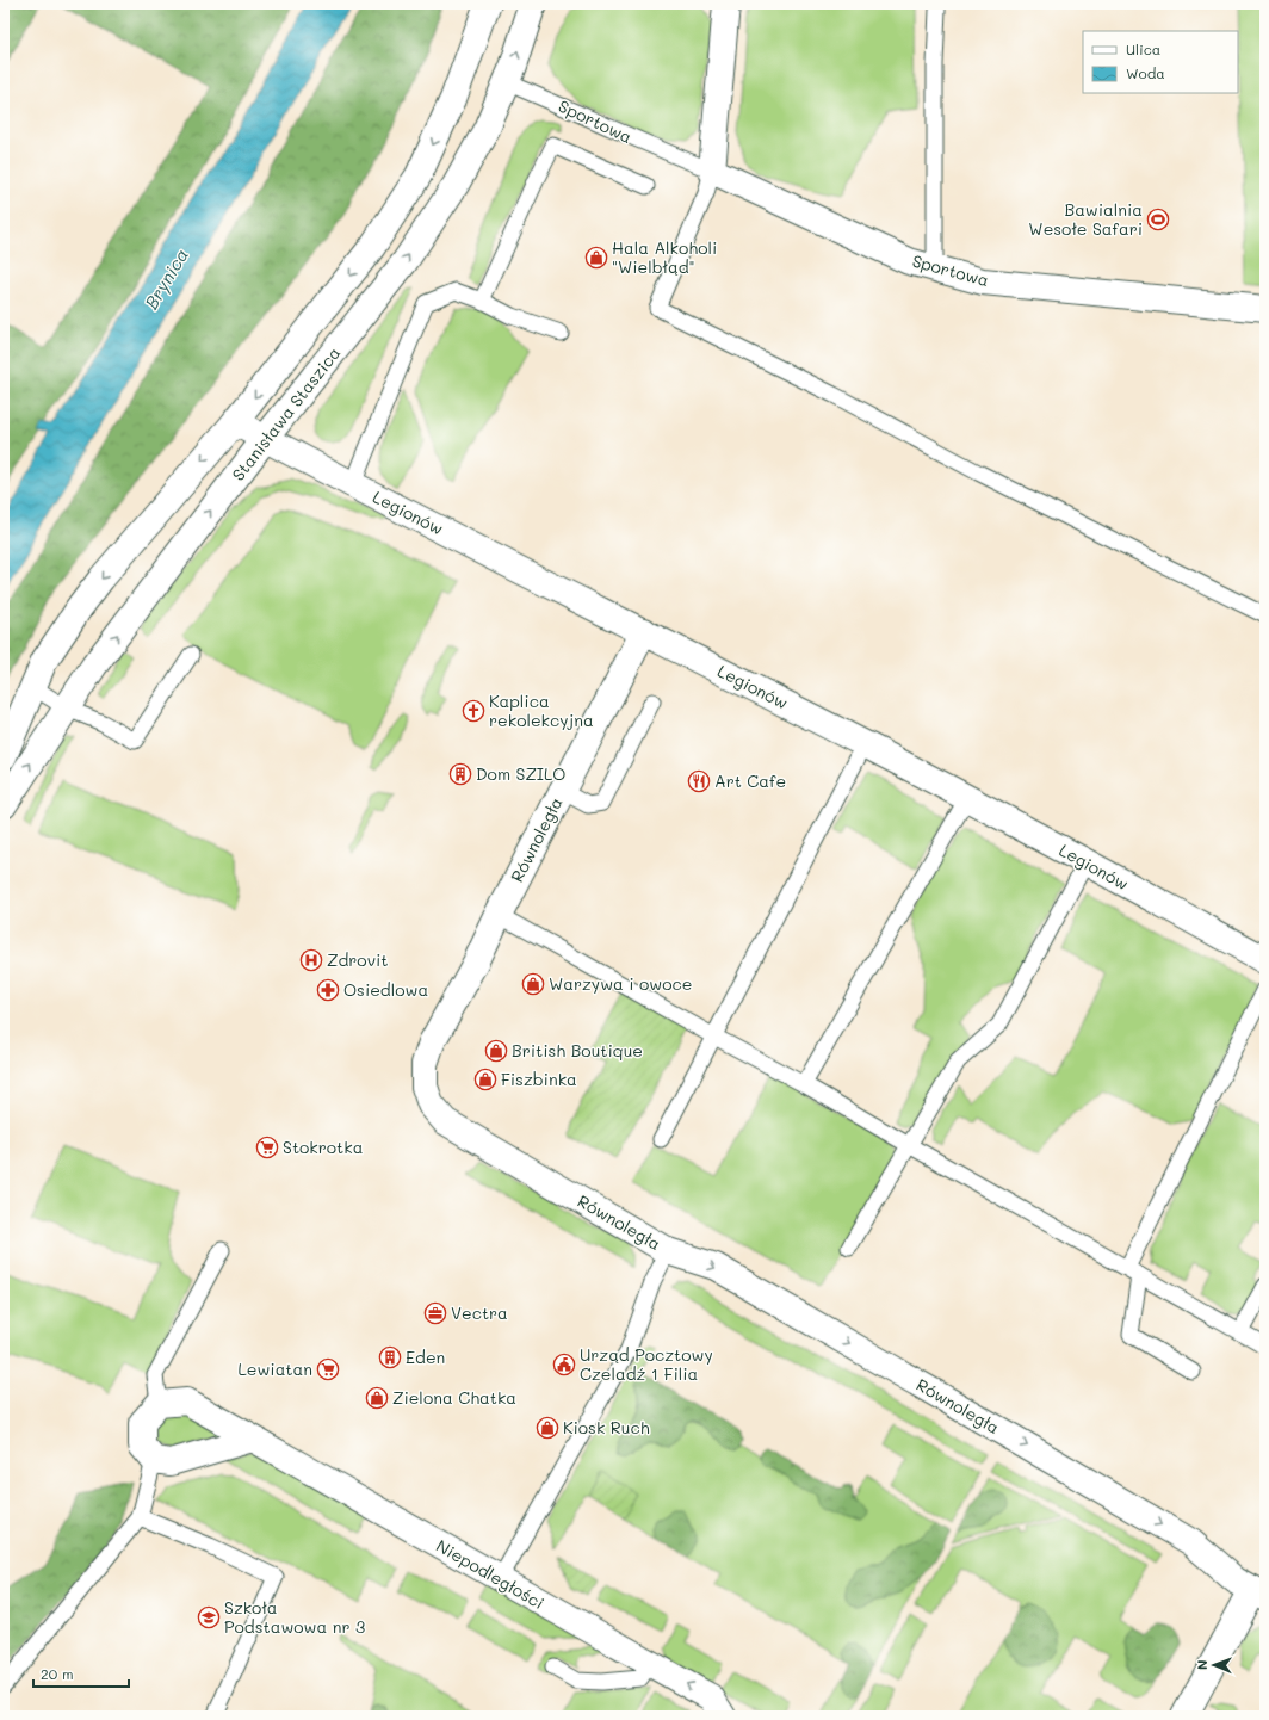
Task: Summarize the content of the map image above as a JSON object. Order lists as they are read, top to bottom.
{
  "streets": {
    "street": [
      "Sportowa",
      "Stanisława Staszica",
      "Legionów",
      "Równoległa",
      "Niepodległości"
    ]
  },
  "crossings": [
    ["Sportowa", "Stanisława Staszica"],
    ["Stanisława Staszica", "Legionów"],
    ["Legionów", "Równoległa"]
  ],
  "one_way": ["Równoległa"],
  "water": ["Brynica"],
  "places": {
    "sports": ["Bawialnia Wesołe Safari"],
    "shop": [
      "Hala Alkoholi \"Wielbłąd\"",
      "Warzywa i owoce",
      "British Boutique",
      "Fiszbinka",
      "Zielona Chatka",
      "Kiosk Ruch"
    ],
    "church": ["Kaplica rekolekcyjna"],
    "building": ["Dom SZILO", "Eden"],
    "restaurant": ["Art Cafe"],
    "hospital": ["Zdrovit"],
    "pharmacy": ["Osiedlowa"],
    "supermarket": ["Stokrotka", "Lewiatan"],
    "office": ["Vectra"],
    "public building": ["Urząd Pocztowy Czeladź 1 Filia"],
    "school or university": ["Szkoła Podstawowa nr 3"]
  },
  "legend": ["Ulica", "Woda"],
  "scale_bar": "20 m",
  "north": "left"
}
